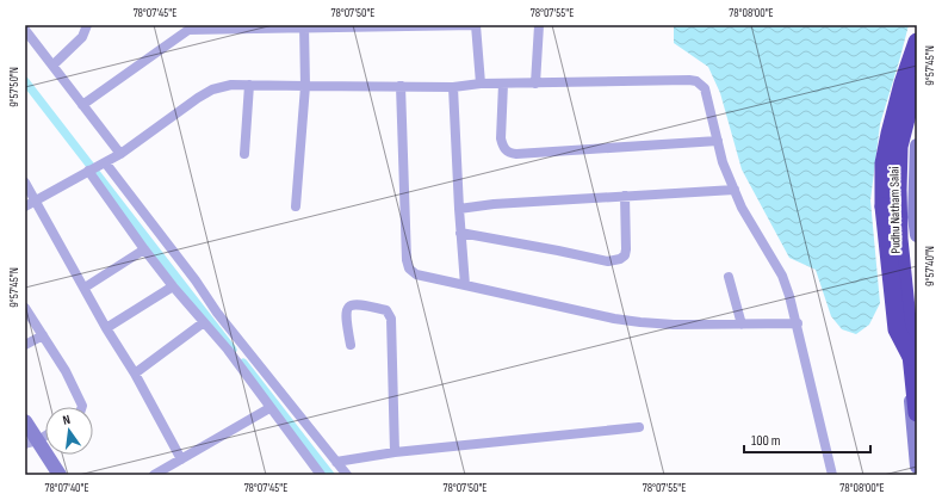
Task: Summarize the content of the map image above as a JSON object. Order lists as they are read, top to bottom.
{
  "streets": {
    "main road": ["Pudhu Natham Salai"]
  },
  "scale_bar": "100 m",
  "north": "top",
  "coordinates": [
    "78°07'45\"E",
    "78°07'50\"E",
    "78°07'55\"E",
    "78°08'00\"E",
    "9°57'45\"N",
    "9°57'50\"N",
    "9°57'40\"N",
    "78°07'40\"E"
  ]
}
